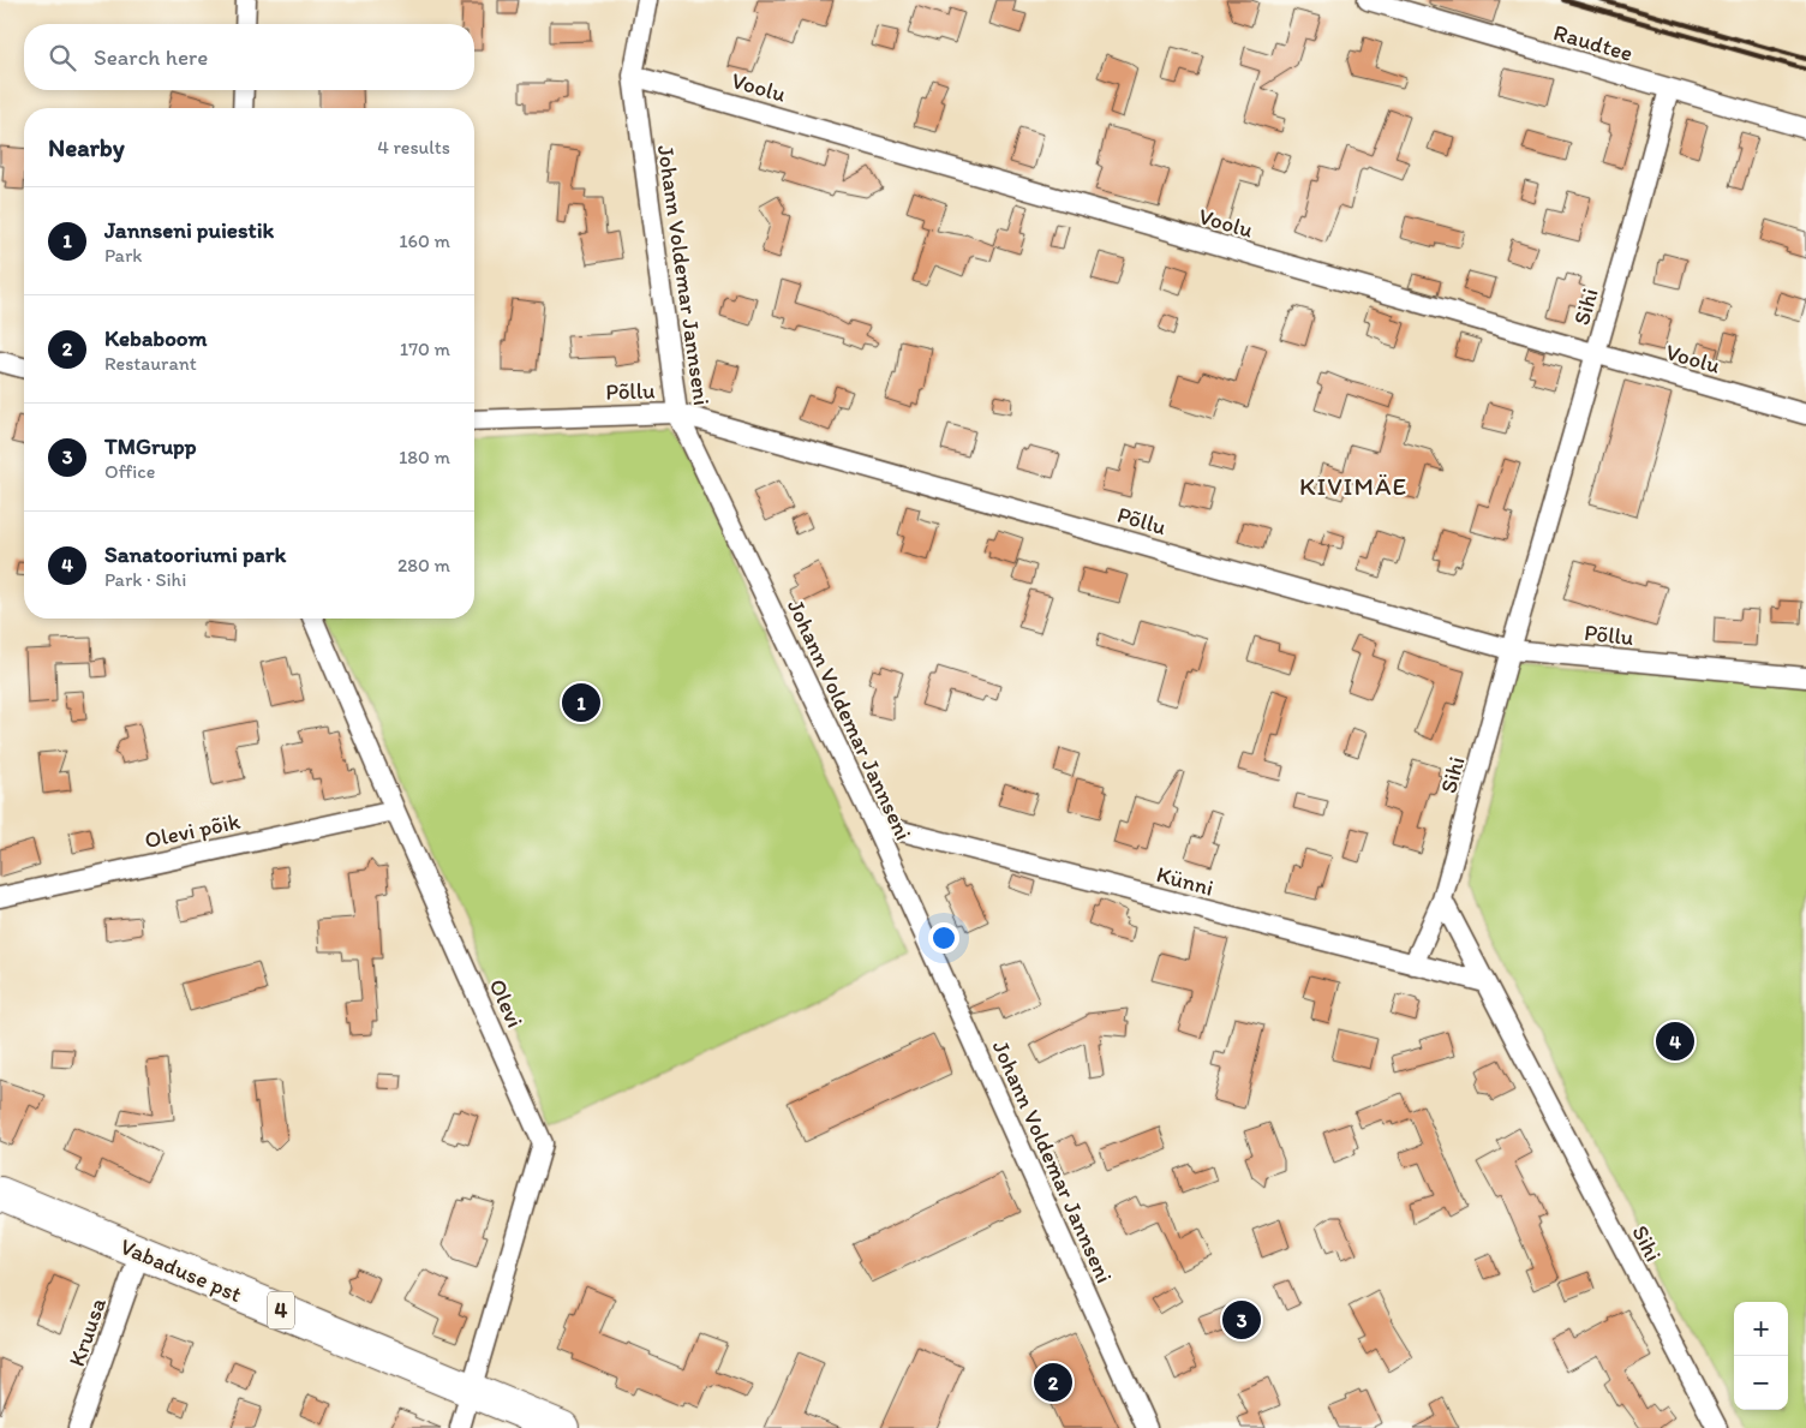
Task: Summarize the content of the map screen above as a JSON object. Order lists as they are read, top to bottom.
{
  "streets": {
    "highway": ["Vabaduse pst", "4"],
    "street": [
      "Raudtee",
      "Voolu",
      "Johann Voldemar Jannseni",
      "Sihi",
      "Põllu",
      "Olevi põik",
      "Künni",
      "Olevi",
      "Kruusa"
    ]
  },
  "crossings": [
    ["Raudtee", "Sihi"],
    ["Voolu", "Johann Voldemar Jannseni"],
    ["Voolu", "Sihi"],
    ["Johann Voldemar Jannseni", "Põllu"],
    ["Johann Voldemar Jannseni", "Künni"],
    ["Sihi", "Põllu"],
    ["Sihi", "Künni"],
    ["Olevi põik", "Olevi"],
    ["Olevi", "Vabaduse pst"],
    ["Vabaduse pst", "Kruusa"]
  ],
  "districts": ["KIVIMÄE"],
  "page": {
    "search": "Search here",
    "heading": ["Nearby", "4 results"],
    "list": [
      {
        "mark": "1",
        "name": "Jannseni puiestik",
        "note": "Park",
        "value": "160 m"
      },
      {
        "mark": "2",
        "name": "Kebaboom",
        "note": "Restaurant",
        "value": "170 m"
      },
      {
        "mark": "3",
        "name": "TMGrupp",
        "note": "Office",
        "value": "180 m"
      },
      {
        "mark": "4",
        "name": "Sanatooriumi park",
        "note": "Park · Sihi",
        "value": "280 m"
      }
    ],
    "pins": [
      "1",
      "4",
      "3",
      "2"
    ],
    "map_buttons": ["+", "−"]
  }
}
